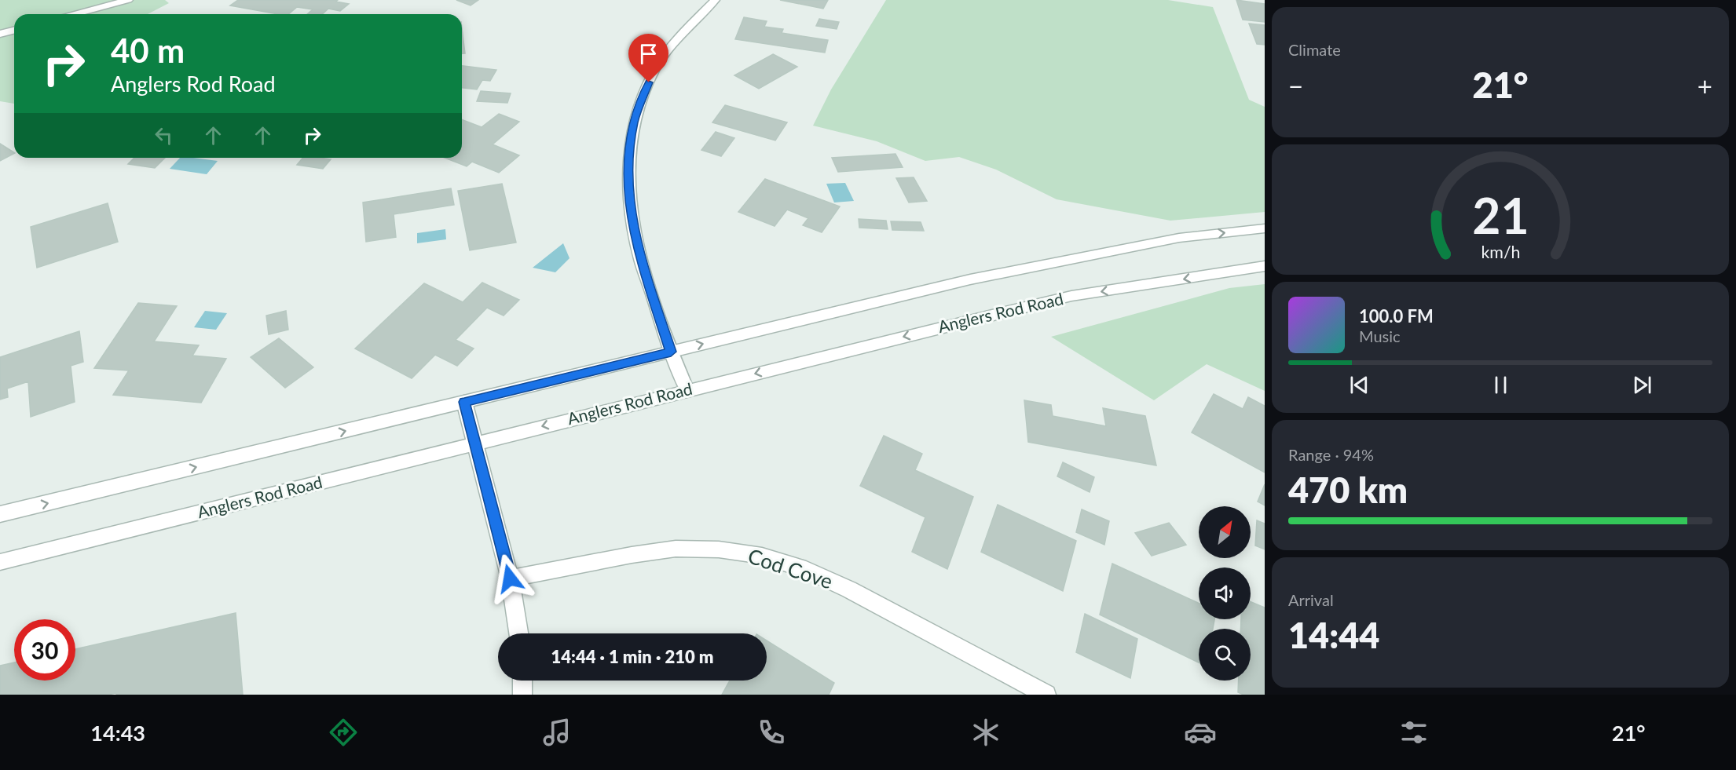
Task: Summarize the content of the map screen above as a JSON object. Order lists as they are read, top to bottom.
{
  "streets": {
    "street": ["Anglers Rod Road", "Cod Cove"]
  },
  "north": "top right",
  "page": {
    "tile": [
      "Climate",
      ["Range · 94%", "470 km"],
      ["Arrival", "14:44"]
    ],
    "turn": ["40 m", "Anglers Rod Road"],
    "heat": ["−", "21°", "+"],
    "song": ["100.0 FM", "Music"],
    "limit": "30",
    "trip": "14:44 · 1 min · 210 m",
    "tabs": ["14:43", "21°"],
    "gauge": ["21", "km/h"]
  }
}
